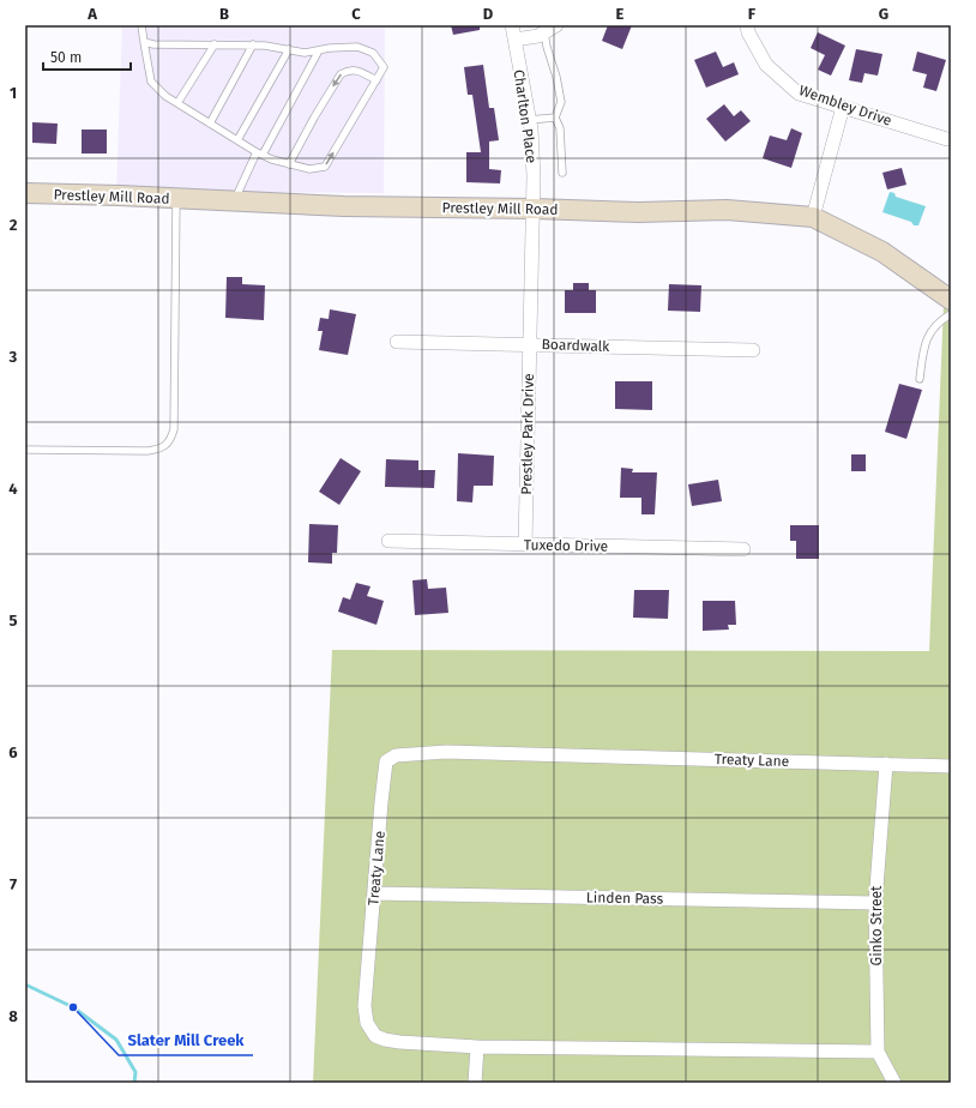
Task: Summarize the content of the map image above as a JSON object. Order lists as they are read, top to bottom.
{
  "streets": {
    "street": [
      "Wembley Drive",
      "Charlton Place",
      "Prestley Mill Road",
      "Boardwalk",
      "Prestley Park Drive",
      "Tuxedo Drive",
      "Treaty Lane",
      "Linden Pass",
      "Ginko Street"
    ]
  },
  "crossings": [
    ["Charlton Place", "Prestley Mill Road"],
    ["Charlton Place", "Prestley Park Drive"],
    ["Prestley Mill Road", "Prestley Park Drive"],
    ["Boardwalk", "Prestley Park Drive"],
    ["Prestley Park Drive", "Tuxedo Drive"],
    ["Treaty Lane", "Linden Pass"],
    ["Treaty Lane", "Ginko Street"],
    ["Linden Pass", "Ginko Street"]
  ],
  "places": ["Slater Mill Creek"],
  "scale_bar": "50 m",
  "grid": {
    "columns": [
      "A",
      "B",
      "C",
      "D",
      "E",
      "F",
      "G"
    ],
    "rows": [
      "1",
      "2",
      "3",
      "4",
      "5",
      "6",
      "7",
      "8"
    ]
  }
}
